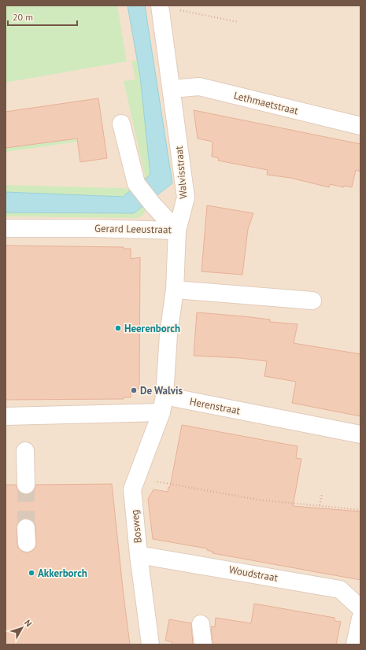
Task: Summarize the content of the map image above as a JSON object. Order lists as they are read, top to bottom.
{
  "streets": {
    "street": [
      "Lethmaetstraat",
      "Walvisstraat",
      "Gerard Leeustraat",
      "Herenstraat",
      "Bosweg",
      "Woudstraat"
    ]
  },
  "crossings": [
    ["Lethmaetstraat", "Walvisstraat"],
    ["Walvisstraat", "Gerard Leeustraat"],
    ["Walvisstraat", "Herenstraat"],
    ["Bosweg", "Woudstraat"]
  ],
  "places": ["Heerenborch", "De Walvis", "Akkerborch"],
  "scale_bar": "20 m",
  "north": "top right"
}
